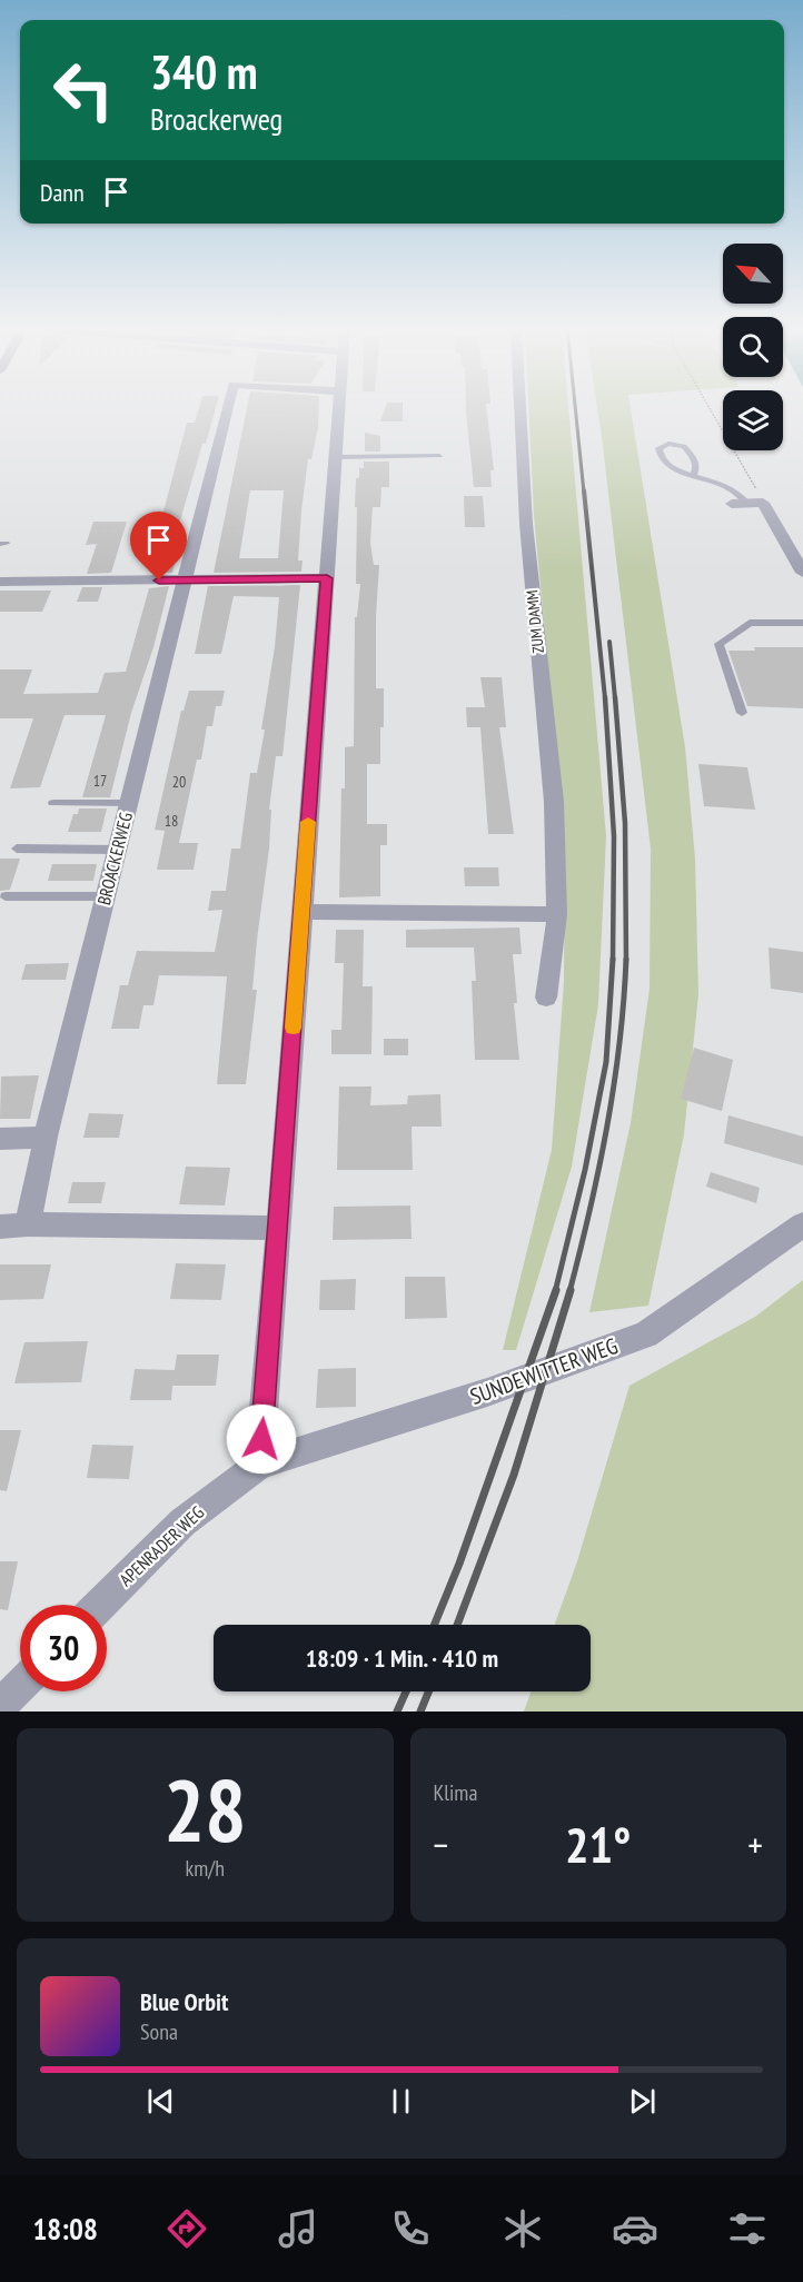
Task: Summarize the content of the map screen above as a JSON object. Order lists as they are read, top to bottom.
{
  "streets": {
    "street": [
      "ZUM DAMM",
      "BROACKERWEG",
      "SUNDEWITTER WEG",
      "APENRADER WEG"
    ]
  },
  "crossings": [
    ["SUNDEWITTER WEG", "APENRADER WEG"]
  ],
  "house_numbers": ["17", "20", "18"],
  "north": "top left",
  "page": {
    "turn": ["340 m", "Broackerweg"],
    "then": "Dann",
    "limit": "30",
    "trip": "18:09 · 1 Min. · 410 m",
    "tile": [
      ["28", "km/h"],
      "Klima"
    ],
    "heat": ["−", "21°", "+"],
    "song": ["Blue Orbit", "Sona"],
    "tabs": "18:08"
  }
}
